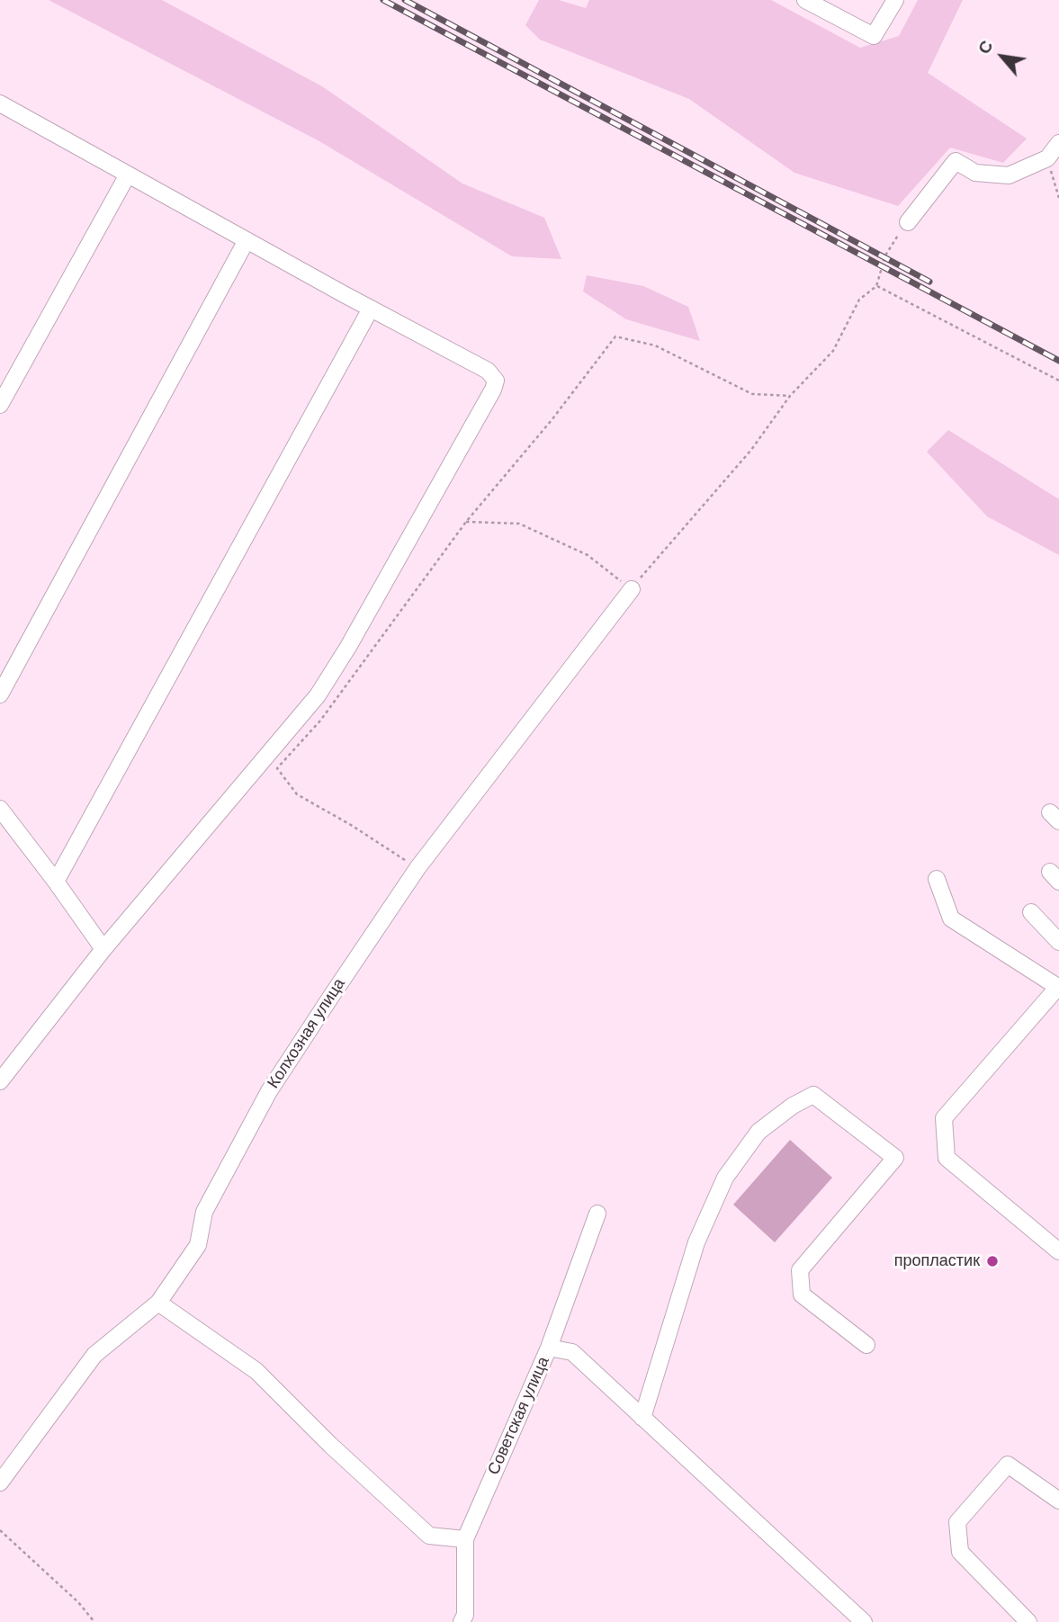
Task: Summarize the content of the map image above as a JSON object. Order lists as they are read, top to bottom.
{
  "streets": {
    "street": ["Колхозная улица", "Советская улица"]
  },
  "places": ["пропластик"],
  "north": "top left"
}
